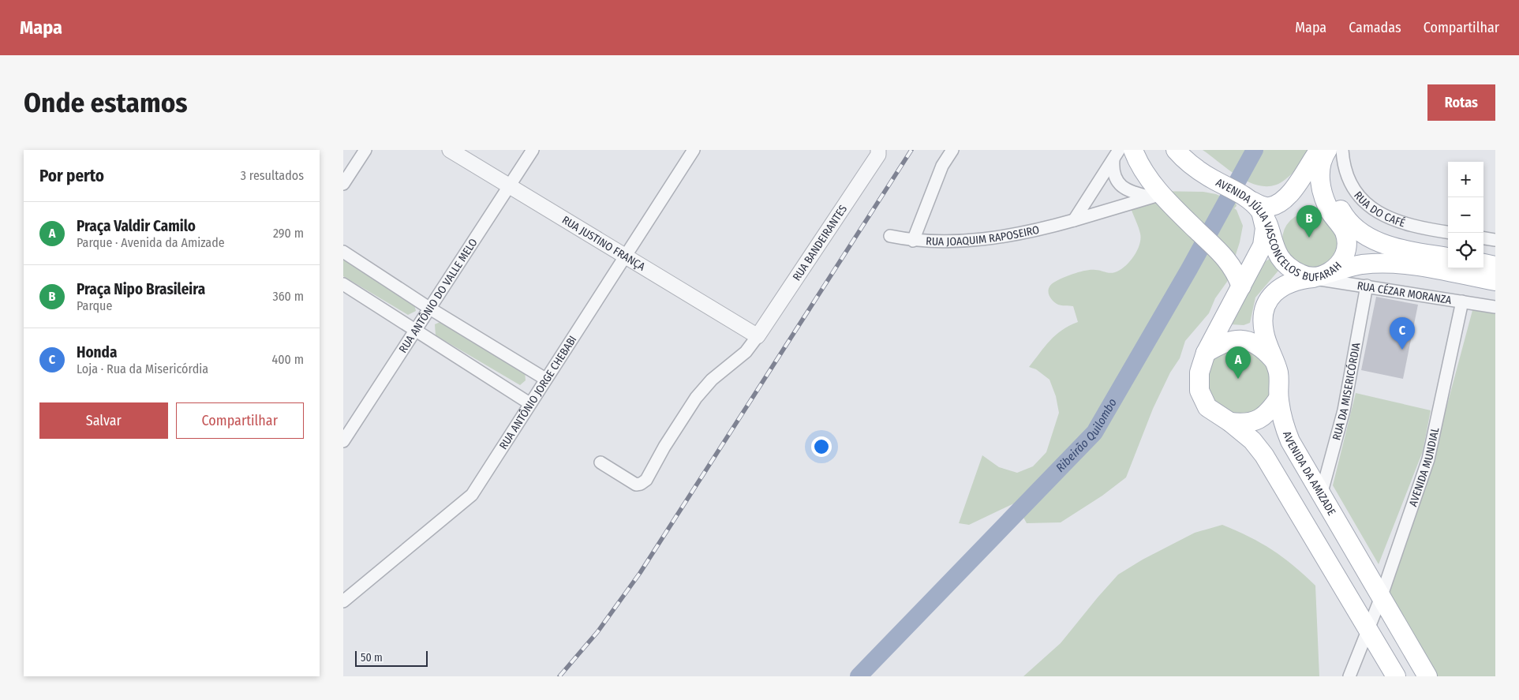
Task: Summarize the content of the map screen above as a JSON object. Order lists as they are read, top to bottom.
{
  "streets": {
    "main road": ["AVENIDA JÚLIA VASCONCELOS BUFARAH", "AVENIDA DA AMIZADE"],
    "street": [
      "RUA DO CAFÉ",
      "RUA JOAQUIM RAPOSEIRO",
      "RUA JUSTINO FRANÇA",
      "RUA BANDEIRANTES",
      "RUA CÉZAR MORANZA",
      "RUA ANTÔNIO DO VALLE MELO",
      "RUA DA MISERICÓRDIA",
      "RUA ANTÔNIO JORGE CHEBABI",
      "AVENIDA MUNDIAL"
    ]
  },
  "crossings": [
    ["AVENIDA JÚLIA VASCONCELOS BUFARAH", "RUA CÉZAR MORANZA"],
    ["AVENIDA JÚLIA VASCONCELOS BUFARAH", "AVENIDA DA AMIZADE"],
    ["RUA JUSTINO FRANÇA", "RUA BANDEIRANTES"],
    ["RUA JUSTINO FRANÇA", "RUA ANTÔNIO DO VALLE MELO"],
    ["RUA JUSTINO FRANÇA", "RUA ANTÔNIO JORGE CHEBABI"],
    ["RUA CÉZAR MORANZA", "RUA DA MISERICÓRDIA"],
    ["RUA CÉZAR MORANZA", "AVENIDA MUNDIAL"],
    ["RUA CÉZAR MORANZA", "AVENIDA DA AMIZADE"],
    ["RUA DA MISERICÓRDIA", "AVENIDA DA AMIZADE"],
    ["AVENIDA MUNDIAL", "AVENIDA DA AMIZADE"]
  ],
  "water": ["Ribeirão Quilombo"],
  "scale_bar": "50 m",
  "page": {
    "header": "Mapa",
    "nav": ["Mapa", "Camadas", "Compartilhar"],
    "buttons": [
      "Rotas",
      ["Salvar", "Compartilhar"]
    ],
    "title": "Onde estamos",
    "heading": ["Por perto", "3 resultados"],
    "map_buttons": ["+", "−"],
    "list": [
      {
        "mark": "A",
        "name": "Praça Valdir Camilo",
        "note": "Parque · Avenida da Amizade",
        "value": "290 m"
      },
      {
        "mark": "B",
        "name": "Praça Nipo Brasileira",
        "note": "Parque",
        "value": "360 m"
      },
      {
        "mark": "C",
        "name": "Honda",
        "note": "Loja · Rua da Misericórdia",
        "value": "400 m"
      }
    ],
    "pins": ["B", "C", "A"],
    "scale": "50 m"
  }
}
